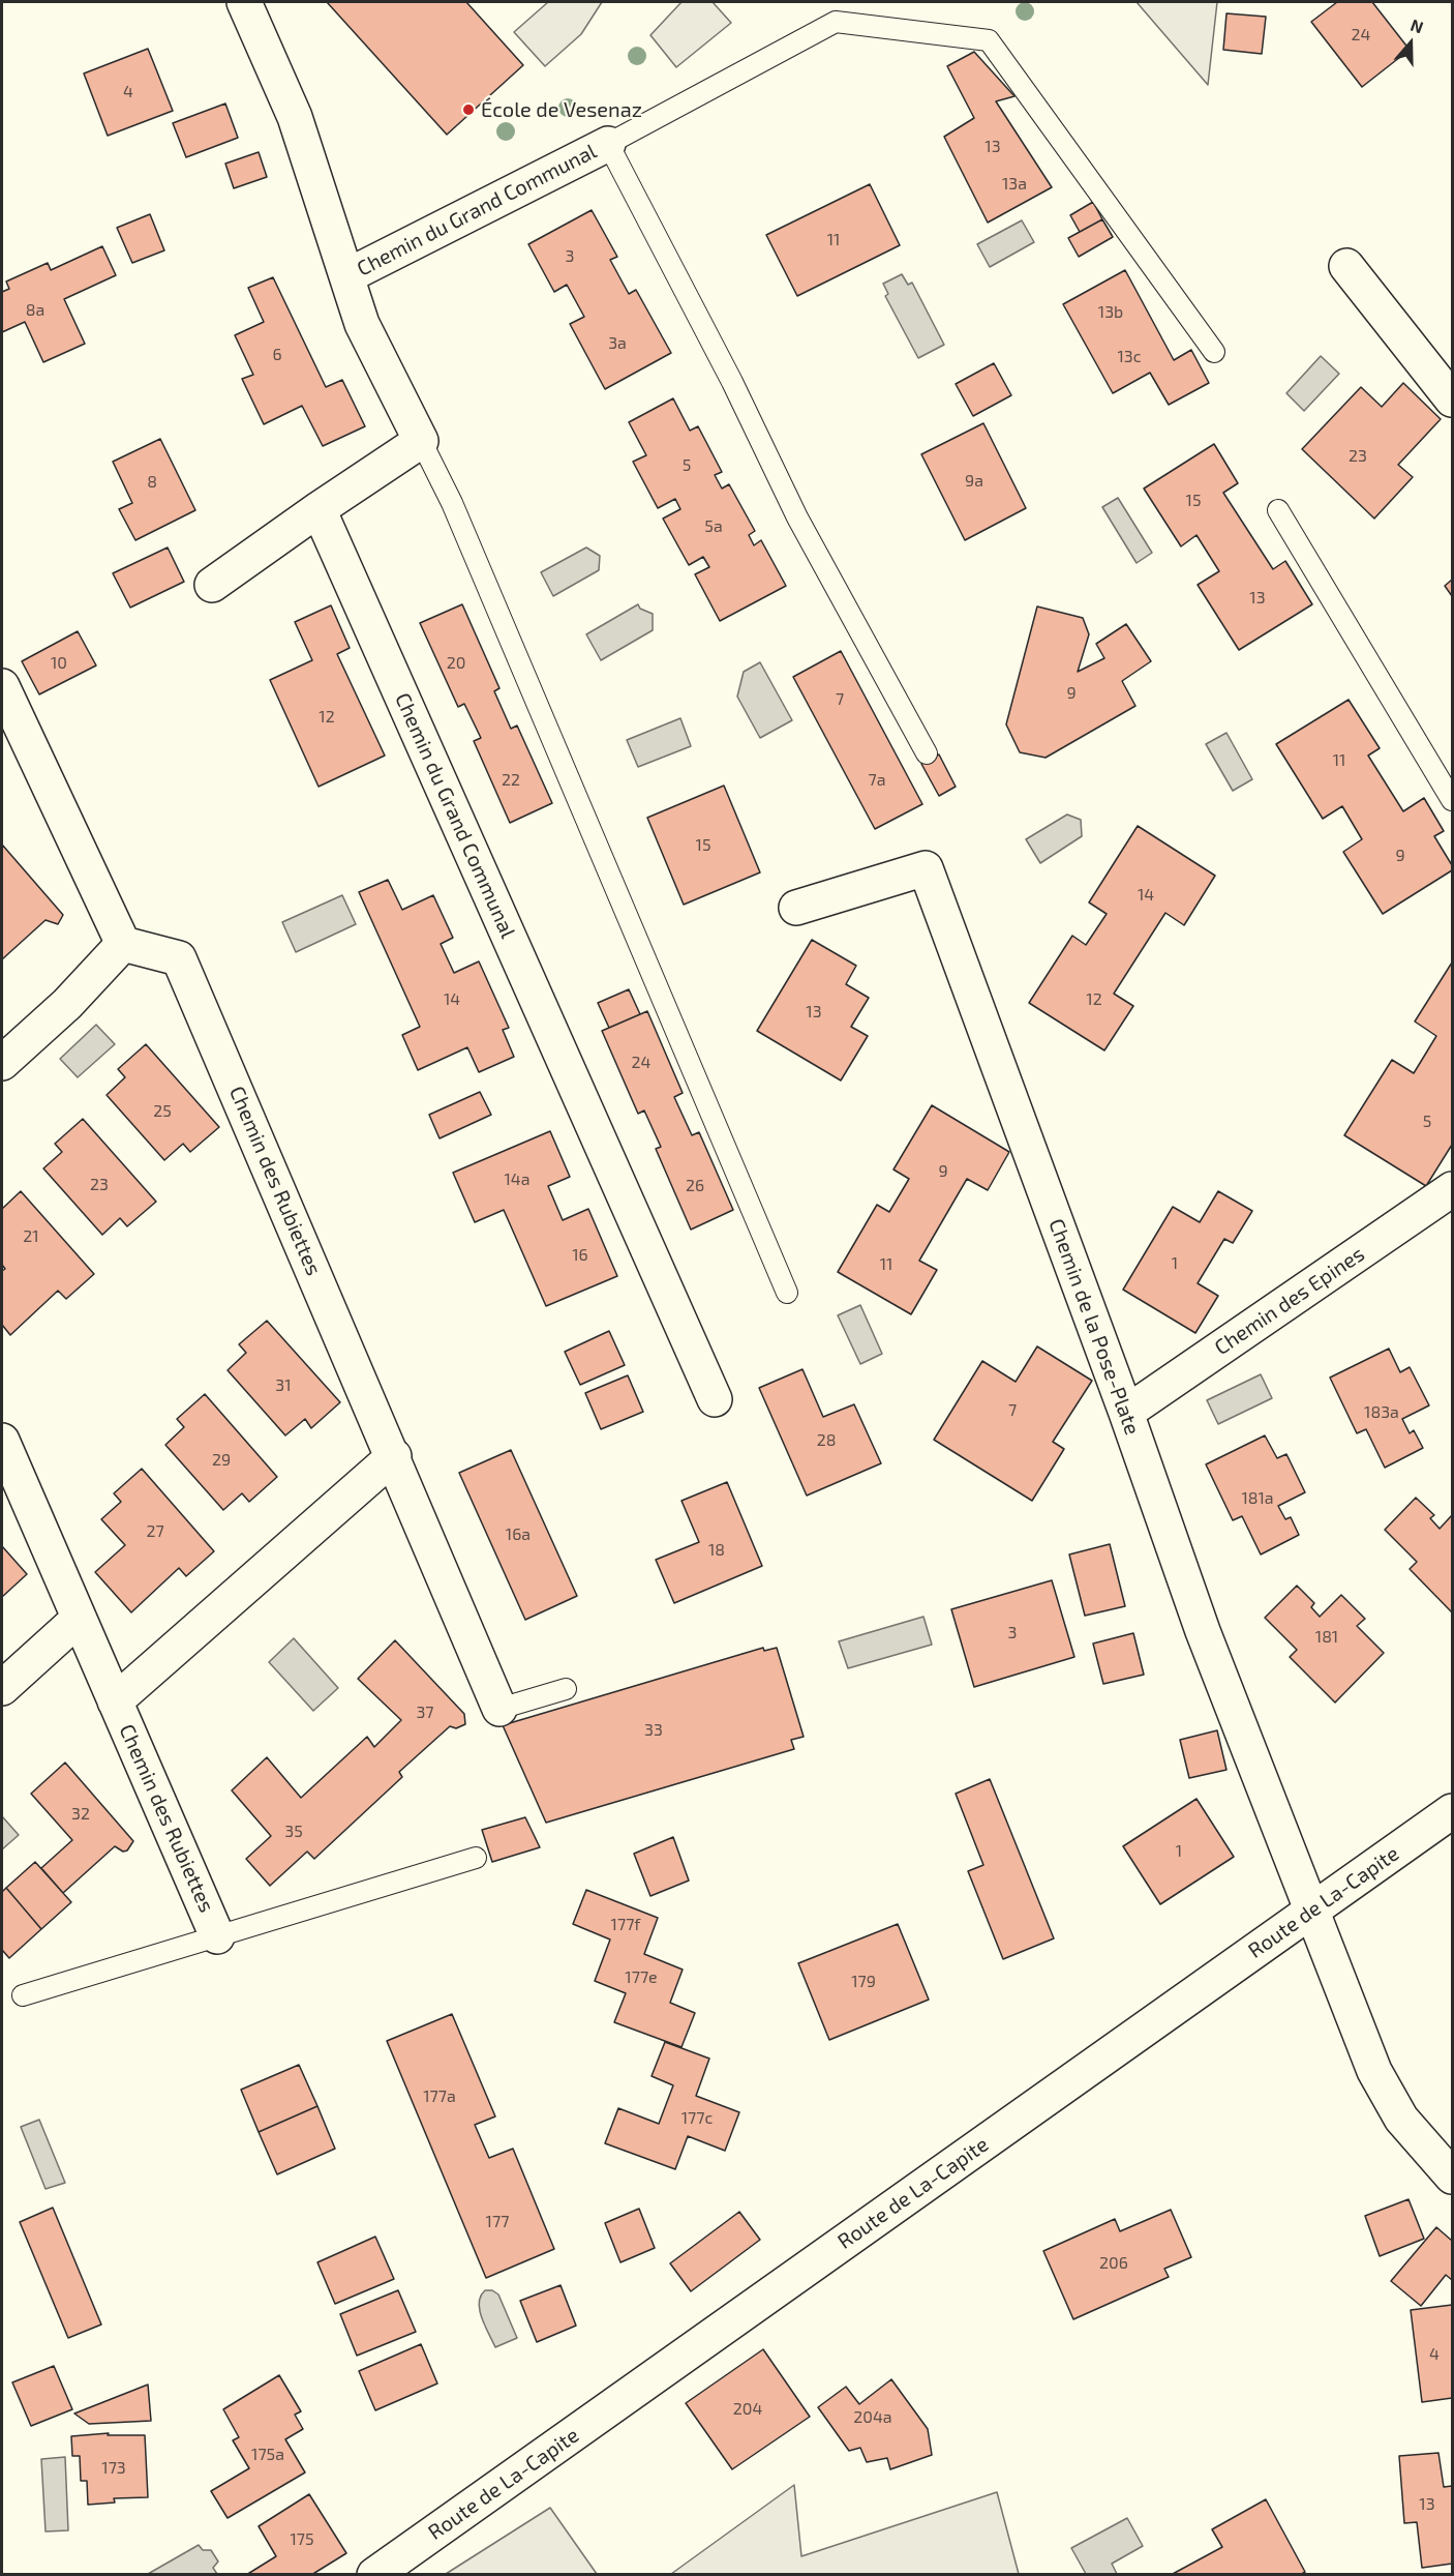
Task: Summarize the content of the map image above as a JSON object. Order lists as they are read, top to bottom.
{
  "streets": {
    "street": [
      "Chemin du Grand Communal",
      "Chemin des Rubiettes",
      "Chemin des Epines",
      "Chemin de la Pose-Plate",
      "Route de La-Capite"
    ]
  },
  "crossings": [
    ["Chemin des Epines", "Chemin de la Pose-Plate"],
    ["Chemin de la Pose-Plate", "Route de La-Capite"]
  ],
  "places": ["École de Vesenaz"],
  "house_numbers": [
    "24",
    "4",
    "13",
    "13a",
    "11",
    "3",
    "8a",
    "13b",
    "3a",
    "6",
    "13c",
    "23",
    "5",
    "9a",
    "8",
    "15",
    "5a",
    "13",
    "10",
    "20",
    "9",
    "7",
    "12",
    "11",
    "22",
    "7a",
    "15",
    "9",
    "14",
    "14",
    "12",
    "13",
    "24",
    "25",
    "5",
    "9",
    "14a",
    "23",
    "26",
    "21",
    "16",
    "1",
    "11",
    "31",
    "7",
    "183a",
    "28",
    "29",
    "181a",
    "27",
    "16a",
    "18",
    "3",
    "181",
    "37",
    "33",
    "32",
    "35",
    "1",
    "177f",
    "177e",
    "179",
    "177a",
    "177c",
    "177",
    "206",
    "4",
    "204",
    "204a",
    "175a",
    "173",
    "13",
    "175"
  ],
  "north": "top"
}
